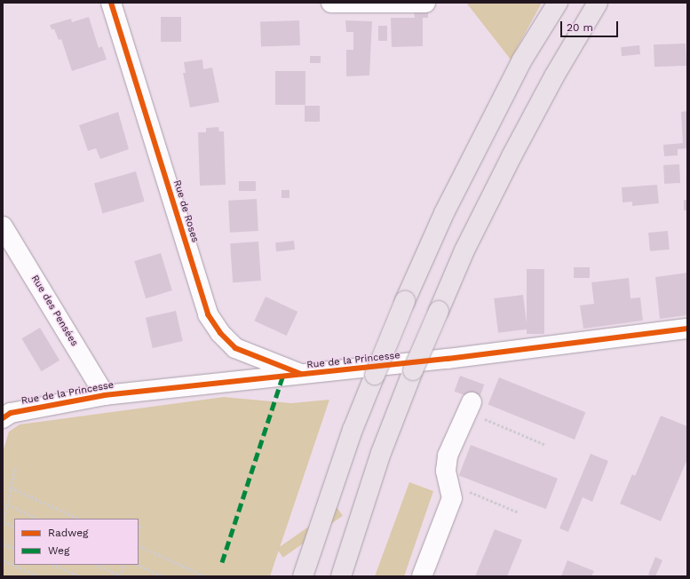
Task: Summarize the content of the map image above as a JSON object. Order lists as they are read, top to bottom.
{
  "streets": {
    "street": ["Rue de Roses", "Rue des Pensées", "Rue de la Princesse"]
  },
  "crossings": [
    ["Rue de Roses", "Rue de la Princesse"],
    ["Rue des Pensées", "Rue de la Princesse"]
  ],
  "legend": ["Radweg", "Weg"],
  "scale_bar": "20 m"
}
